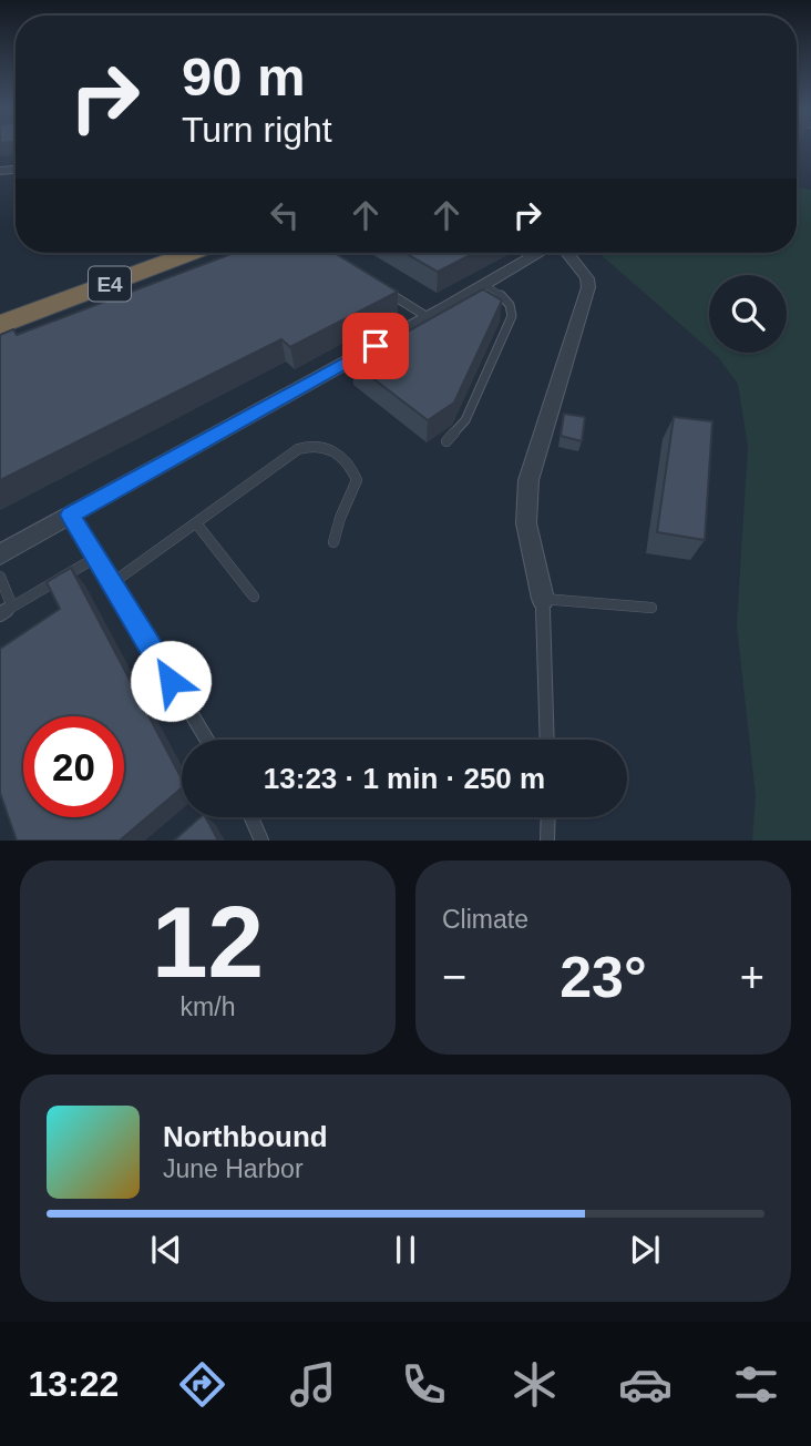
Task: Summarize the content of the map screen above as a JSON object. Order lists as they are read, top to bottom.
{
  "streets": {
    "highway": ["E4"]
  },
  "page": {
    "turn": ["90 m", "Turn right"],
    "limit": "20",
    "trip": "13:23 · 1 min · 250 m",
    "tile": [
      ["12", "km/h"],
      "Climate"
    ],
    "heat": ["−", "23°", "+"],
    "song": ["Northbound", "June Harbor"],
    "tabs": "13:22"
  }
}
